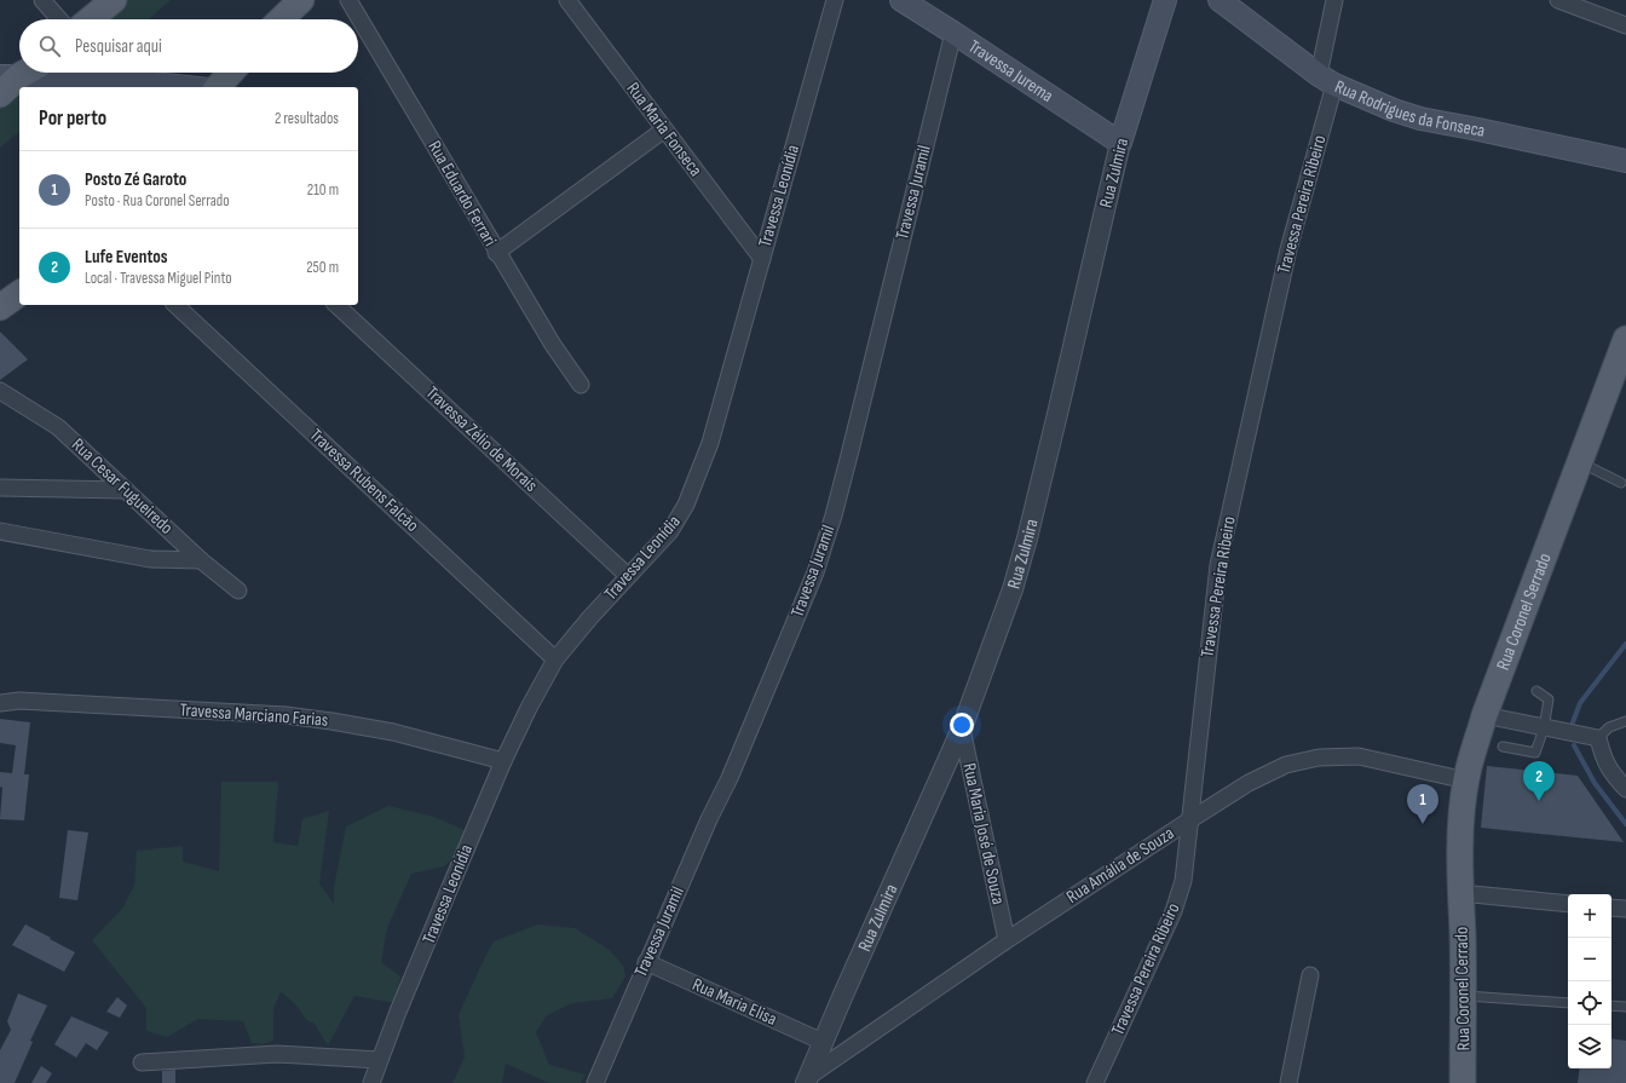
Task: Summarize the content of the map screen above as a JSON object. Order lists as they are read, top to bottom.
{
  "streets": {
    "main road": [
      "Travessa Jurema",
      "Rua Rodrigues da Fonseca",
      "Rua Zulmira",
      "Rua Coronel Serrado",
      "Rua Coronel Cerrado"
    ],
    "street": [
      "Rua Maria Fonseca",
      "Travessa Juramil",
      "Rua Eduardo Ferrari",
      "Travessa Leonídia",
      "Travessa Pereira Ribeiro",
      "Travessa Zélio de Morais",
      "Travessa Rubens Falcão",
      "Rua Cesar Fugueiredo",
      "Travessa Marciano Farias",
      "Rua Maria José de Souza",
      "Rua Amália de Souza",
      "Rua Maria Elisa"
    ]
  },
  "crossings": [
    ["Travessa Jurema", "Rua Zulmira"],
    ["Travessa Jurema", "Travessa Juramil"],
    ["Rua Rodrigues da Fonseca", "Travessa Pereira Ribeiro"],
    ["Rua Maria Fonseca", "Travessa Leonídia"],
    ["Rua Zulmira", "Rua Maria José de Souza"],
    ["Rua Zulmira", "Rua Amália de Souza"],
    ["Rua Zulmira", "Rua Maria Elisa"],
    ["Travessa Juramil", "Rua Maria Elisa"],
    ["Travessa Leonídia", "Travessa Zélio de Morais"],
    ["Travessa Leonídia", "Travessa Rubens Falcão"],
    ["Travessa Leonídia", "Travessa Marciano Farias"],
    ["Travessa Pereira Ribeiro", "Rua Amália de Souza"],
    ["Rua Coronel Serrado", "Rua Amália de Souza"],
    ["Rua Coronel Serrado", "Rua Coronel Cerrado"],
    ["Rua Maria José de Souza", "Rua Amália de Souza"]
  ],
  "page": {
    "search": "Pesquisar aqui",
    "heading": ["Por perto", "2 resultados"],
    "list": [
      {
        "mark": "1",
        "name": "Posto Zé Garoto",
        "note": "Posto · Rua Coronel Serrado",
        "value": "210 m"
      },
      {
        "mark": "2",
        "name": "Lufe Eventos",
        "note": "Local · Travessa Miguel Pinto",
        "value": "250 m"
      }
    ],
    "pins": ["2", "1"],
    "map_buttons": ["+", "−"]
  }
}
